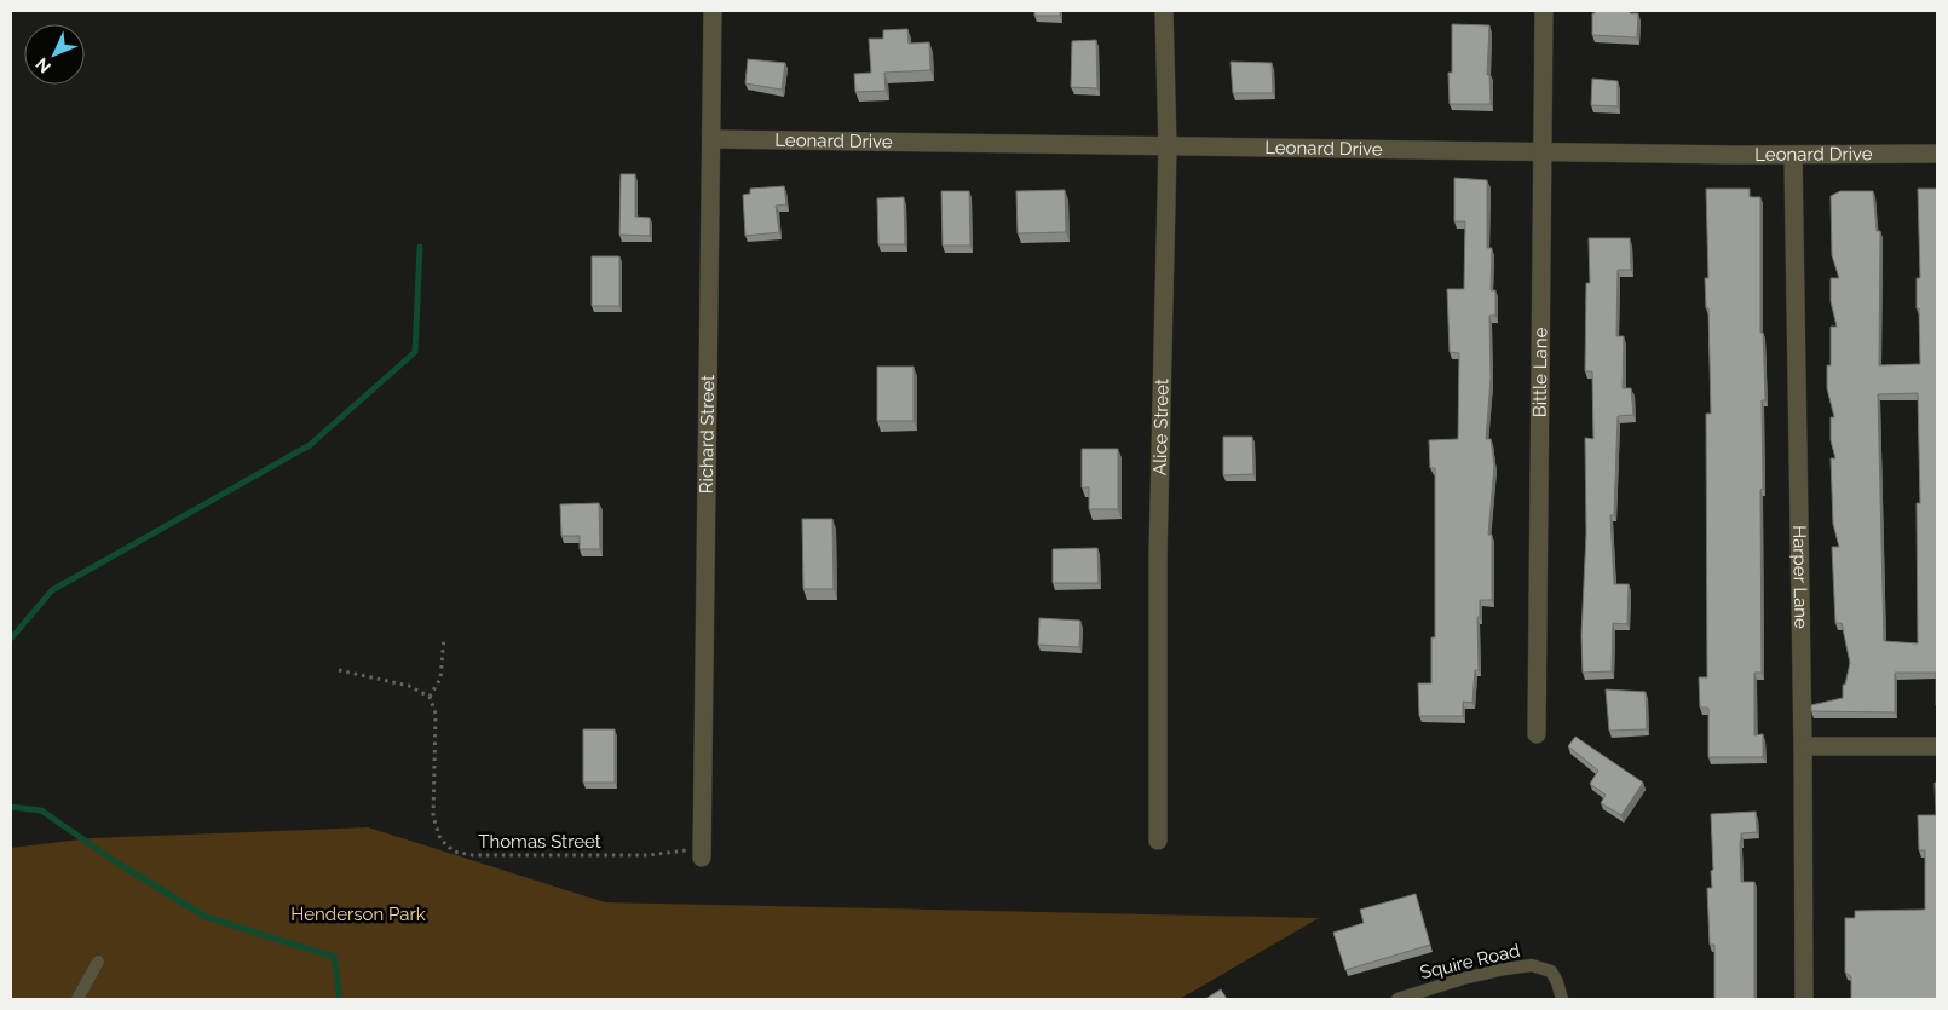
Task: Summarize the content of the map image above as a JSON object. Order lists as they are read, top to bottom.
{
  "streets": {
    "street": [
      "Leonard Drive",
      "Bittle Lane",
      "Alice Street",
      "Richard Street",
      "Harper Lane"
    ],
    "lane": ["Squire Road"],
    "path": ["Thomas Street"]
  },
  "crossings": [
    ["Leonard Drive", "Bittle Lane"],
    ["Leonard Drive", "Alice Street"],
    ["Leonard Drive", "Richard Street"],
    ["Leonard Drive", "Harper Lane"],
    ["Richard Street", "Thomas Street"]
  ],
  "parks": ["Henderson Park"],
  "north": "bottom left"
}
